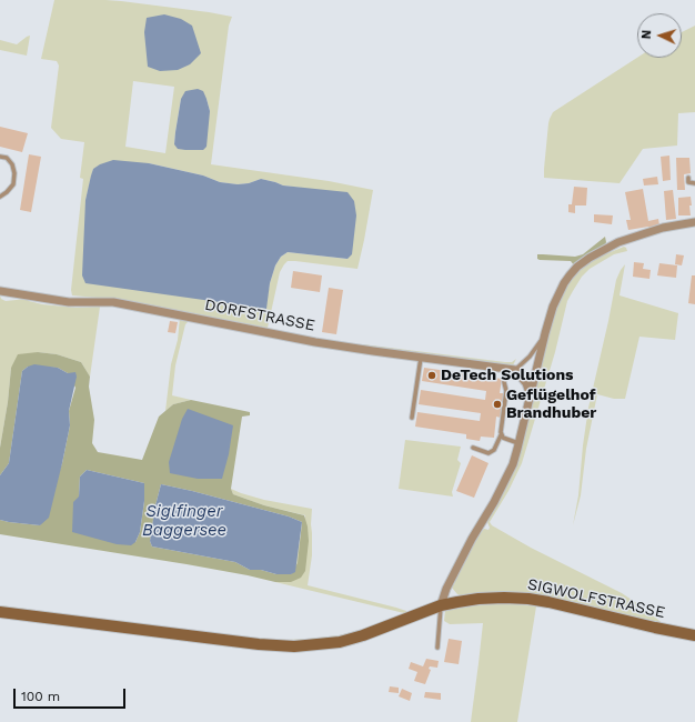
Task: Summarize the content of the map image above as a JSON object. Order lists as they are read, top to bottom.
{
  "streets": {
    "street": ["DORFSTRASSE", "SIGWOLFSTRASSE"]
  },
  "water": ["Siglfinger Baggersee"],
  "places": ["DeTech Solutions", "Geflügelhof Brandhuber"],
  "scale_bar": "100 m",
  "north": "left"
}
